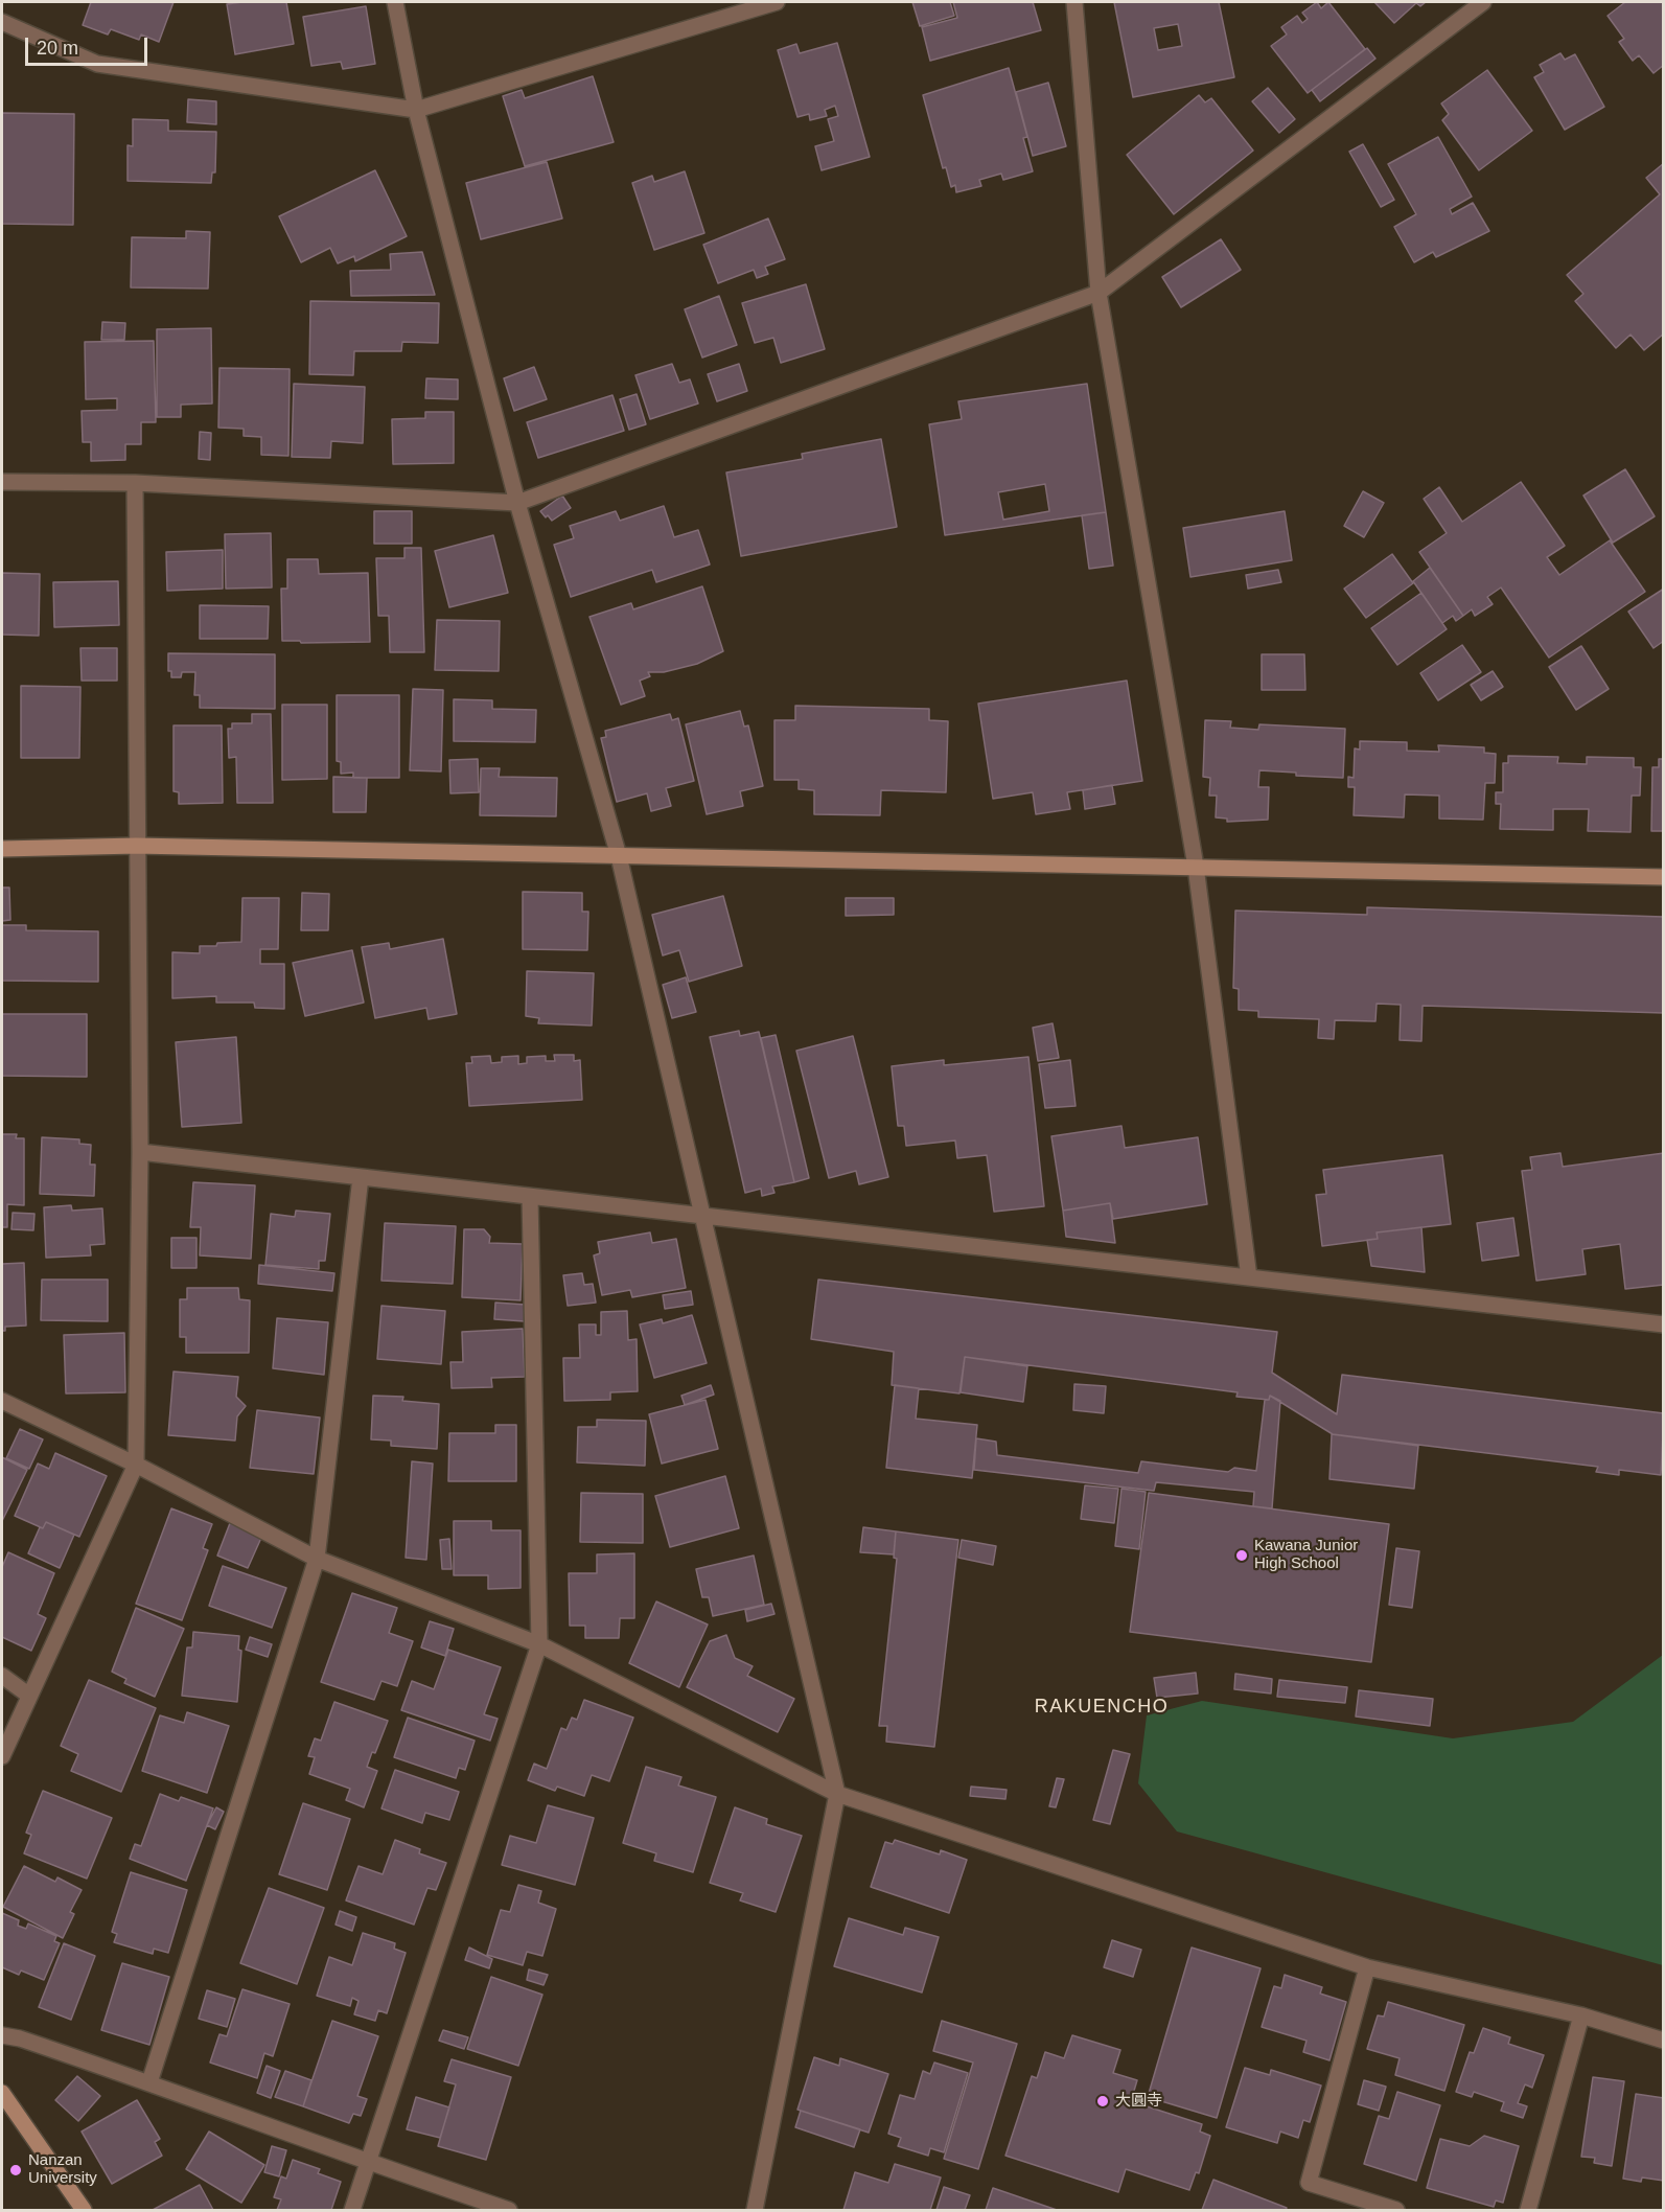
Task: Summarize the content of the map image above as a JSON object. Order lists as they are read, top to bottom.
{
  "districts": ["RAKUENCHO"],
  "places": ["Kawana Junior High School", "大圓寺", "Nanzan University"],
  "scale_bar": "20 m"
}
